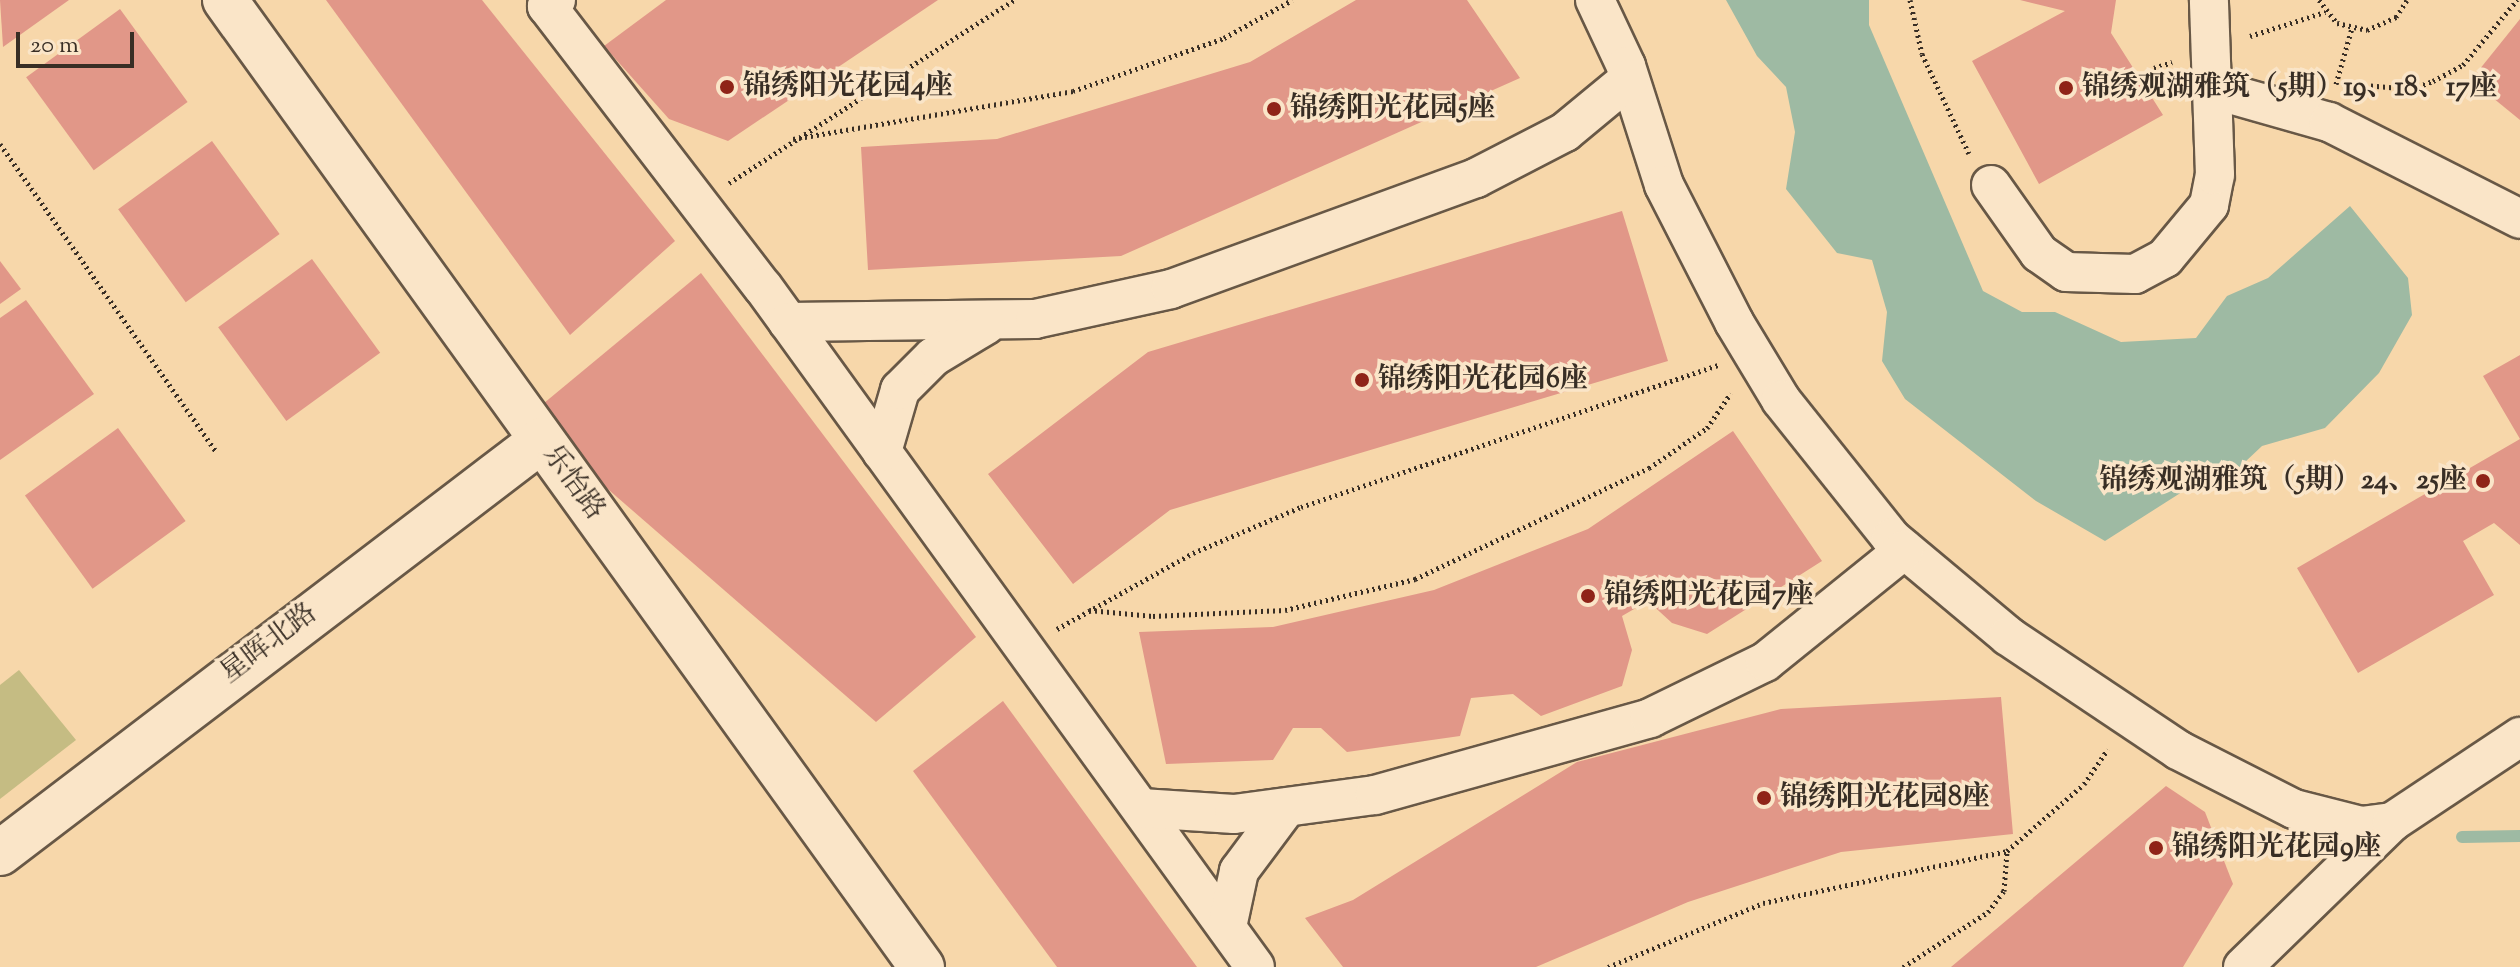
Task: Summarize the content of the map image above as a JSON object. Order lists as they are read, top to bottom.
{
  "streets": {
    "street": ["乐怡路", "星晖北路"]
  },
  "crossings": [
    ["乐怡路", "星晖北路"]
  ],
  "places": [
    "锦绣阳光花园4座",
    "锦绣观湖雅筑（5期）19、18、17座",
    "锦绣阳光花园5座",
    "锦绣阳光花园6座",
    "锦绣观湖雅筑（5期）24、25座",
    "锦绣阳光花园7座",
    "锦绣阳光花园8座",
    "锦绣阳光花园9座"
  ],
  "scale_bar": "20 m"
}
